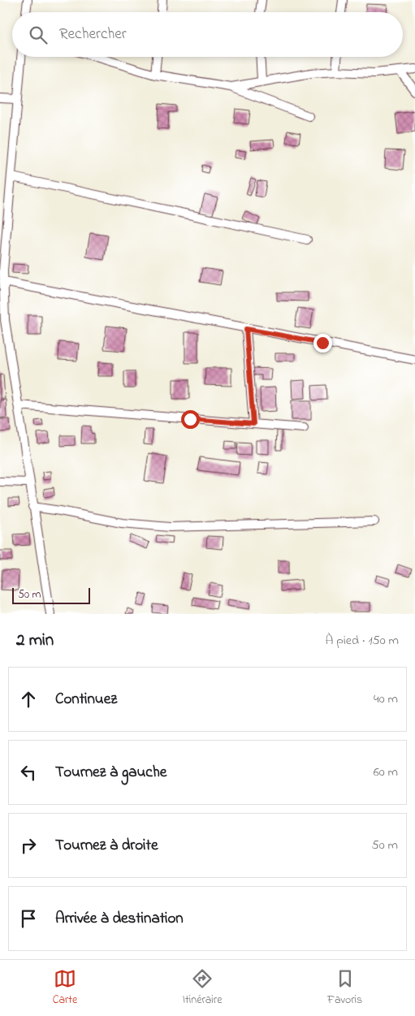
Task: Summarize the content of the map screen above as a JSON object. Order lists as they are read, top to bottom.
{
  "scale_bar": "50 m",
  "page": {
    "search": "Rechercher",
    "scale": "50 m",
    "heading": ["2 min", "À pied · 150 m"],
    "list": [
      ["Continuez", "40 m"],
      ["Tournez à gauche", "60 m"],
      ["Tournez à droite", "50 m"],
      "Arrivée à destination"
    ],
    "nav": ["Carte", "Itinéraire", "Favoris"]
  }
}
